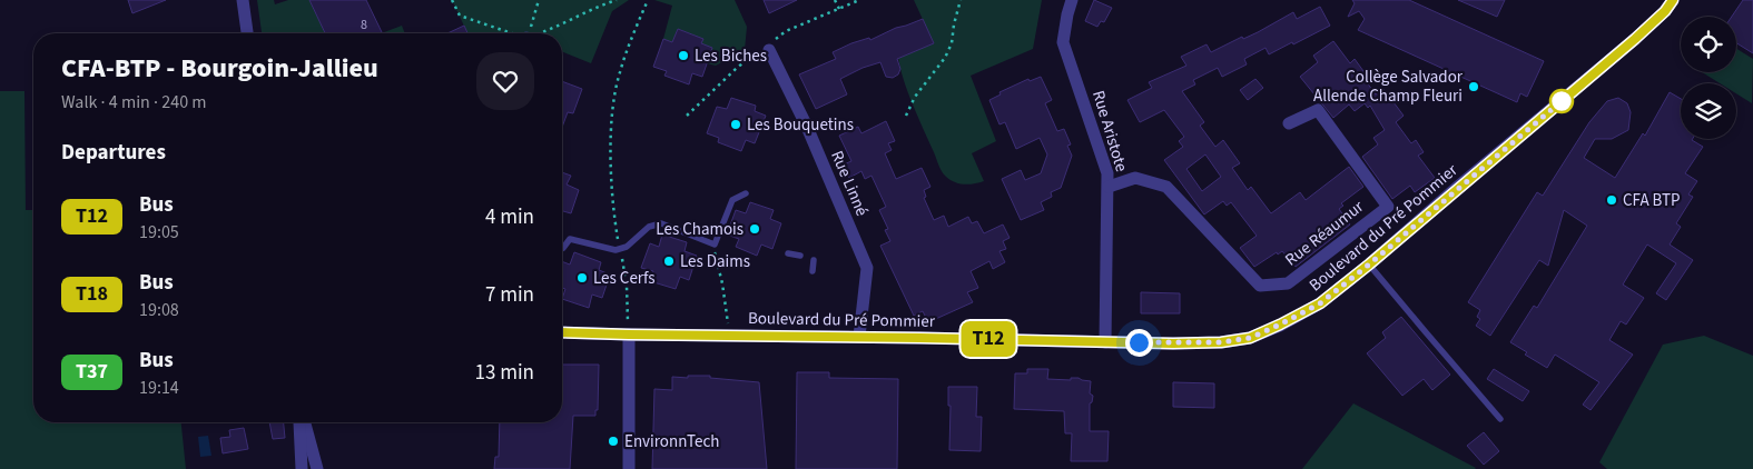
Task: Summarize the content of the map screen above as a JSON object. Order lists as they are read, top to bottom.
{
  "streets": {
    "street": [
      "Rue Aristote",
      "Rue Linné",
      "Boulevard du Pré Pommier",
      "Rue Réaumur"
    ]
  },
  "crossings": [
    ["Rue Aristote", "Boulevard du Pré Pommier"],
    ["Rue Aristote", "Rue Réaumur"],
    ["Rue Linné", "Boulevard du Pré Pommier"]
  ],
  "places": [
    "Les Biches",
    "Collège Salvador Allende Champ Fleuri",
    "Les Bouquetins",
    "CFA BTP",
    "Les Chamois",
    "Les Daims",
    "Les Cerfs",
    "EnvironnTech"
  ],
  "lines": ["bus line T12"],
  "house_numbers": ["8"],
  "page": {
    "on_map": "T12",
    "heading": [
      ["CFA-BTP - Bourgoin-Jallieu", "Walk · 4 min · 240 m"],
      "Departures"
    ],
    "list": [
      {
        "mark": "T12",
        "name": "Bus",
        "note": "19:05",
        "value": "4 min"
      },
      {
        "mark": "T18",
        "name": "Bus",
        "note": "19:08",
        "value": "7 min"
      },
      {
        "mark": "T37",
        "name": "Bus",
        "note": "19:14",
        "value": "13 min"
      }
    ]
  }
}
